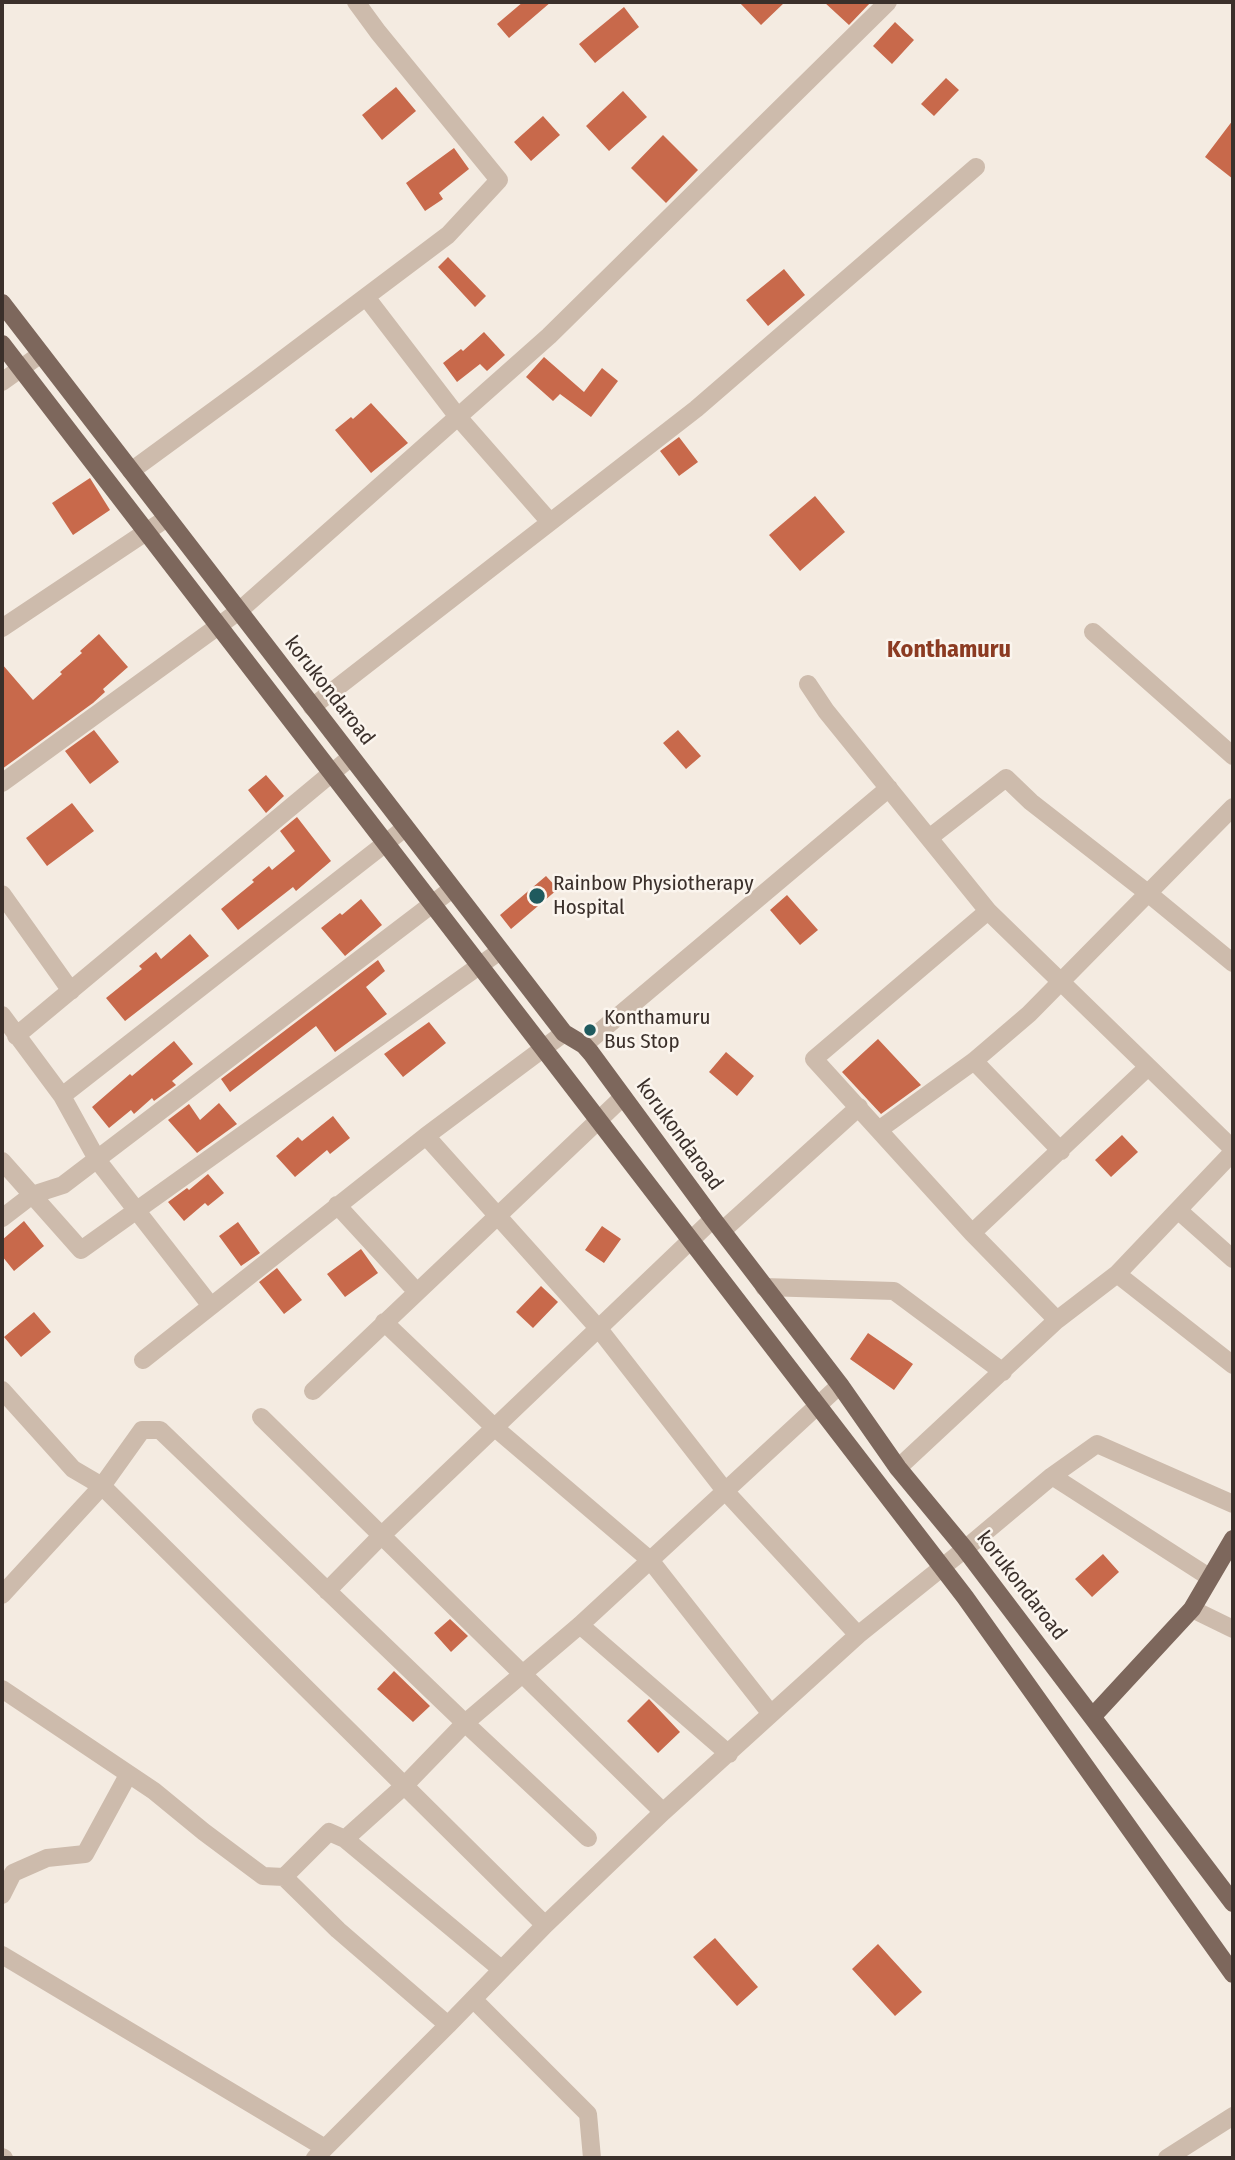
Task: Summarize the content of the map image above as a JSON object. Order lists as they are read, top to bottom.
{
  "streets": {
    "main road": ["korukondaroad"]
  },
  "districts": ["Konthamuru"],
  "places": ["Rainbow Physiotherapy Hospital", "Konthamuru Bus Stop"]
}
